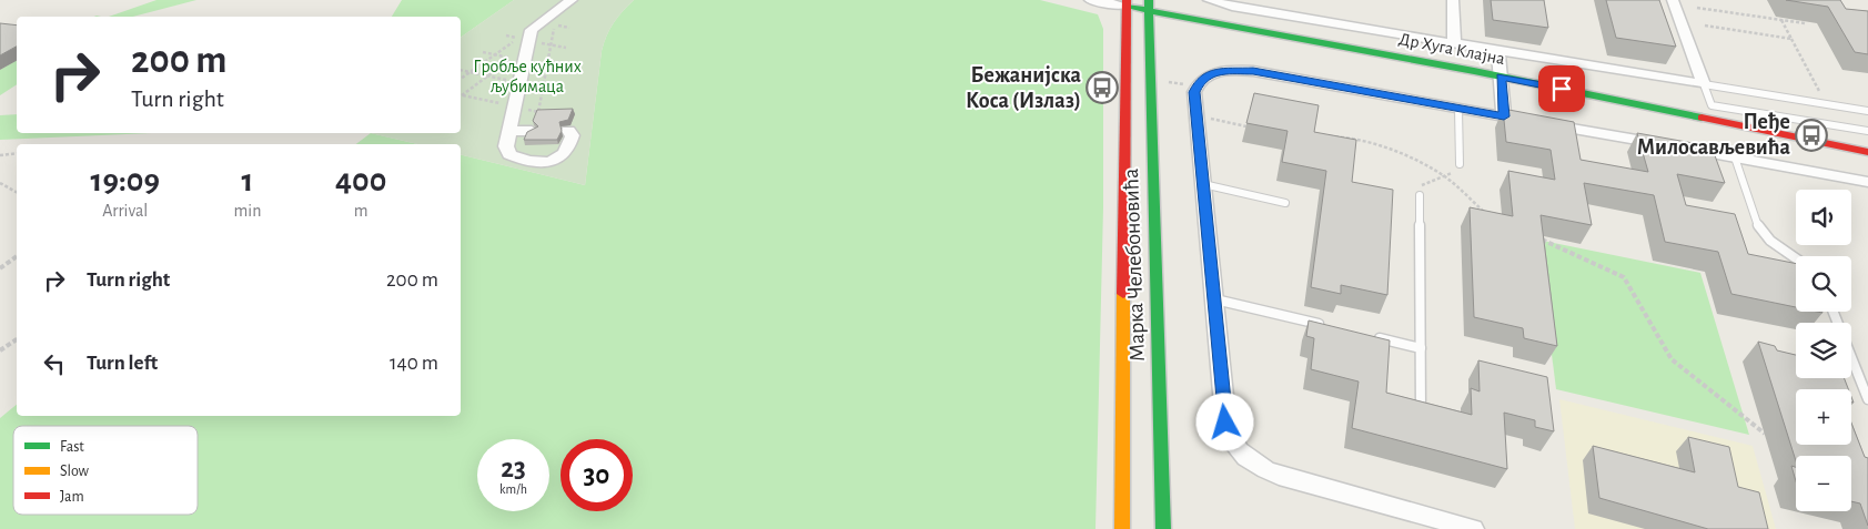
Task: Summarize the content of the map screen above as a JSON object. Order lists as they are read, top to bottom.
{
  "streets": {
    "main road": ["Др Хуга Клајна", "Марка Челебоновића"]
  },
  "crossings": [
    ["Др Хуга Клајна", "Марка Челебоновића"]
  ],
  "parks": ["Гробље кућних љубимаца"],
  "places": {
    "bus stop": ["Бежанијска Коса (Излаз)", "Пеђе Милосављевића"]
  },
  "legend": ["Fast", "Slow", "Jam"],
  "page": {
    "turn": ["200 m", "Turn right"],
    "eta": [
      "19:09",
      "Arrival",
      "1",
      "min",
      "400",
      "m"
    ],
    "map_buttons": ["+", "−"],
    "list": [
      {
        "name": "Turn right",
        "value": "200 m"
      },
      {
        "name": "Turn left",
        "value": "140 m"
      }
    ],
    "speed": "23 km/h",
    "limit": "30"
  }
}
